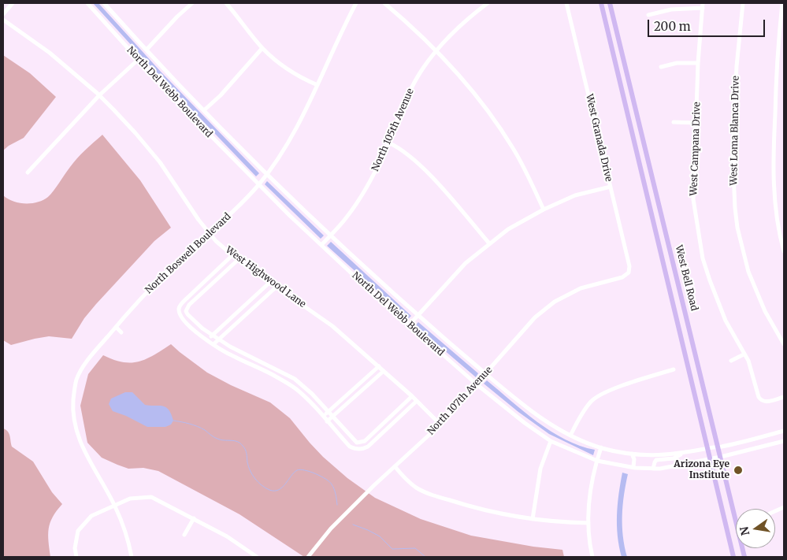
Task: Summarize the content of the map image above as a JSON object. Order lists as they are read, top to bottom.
{
  "streets": {
    "main road": ["West Bell Road"],
    "street": [
      "North Del Webb Boulevard",
      "North 105th Avenue",
      "West Loma Blanca Drive",
      "West Granada Drive",
      "West Campana Drive",
      "North Boswell Boulevard",
      "West Highwood Lane",
      "North 107th Avenue"
    ]
  },
  "crossings": [
    ["North Del Webb Boulevard", "North 105th Avenue"],
    ["North Del Webb Boulevard", "North Boswell Boulevard"],
    ["North Del Webb Boulevard", "West Bell Road"],
    ["North Del Webb Boulevard", "North 107th Avenue"],
    ["West Granada Drive", "North 107th Avenue"],
    ["North Boswell Boulevard", "West Highwood Lane"],
    ["West Highwood Lane", "North 107th Avenue"]
  ],
  "places": ["Arizona Eye Institute"],
  "scale_bar": "200 m",
  "north": "left"
}
